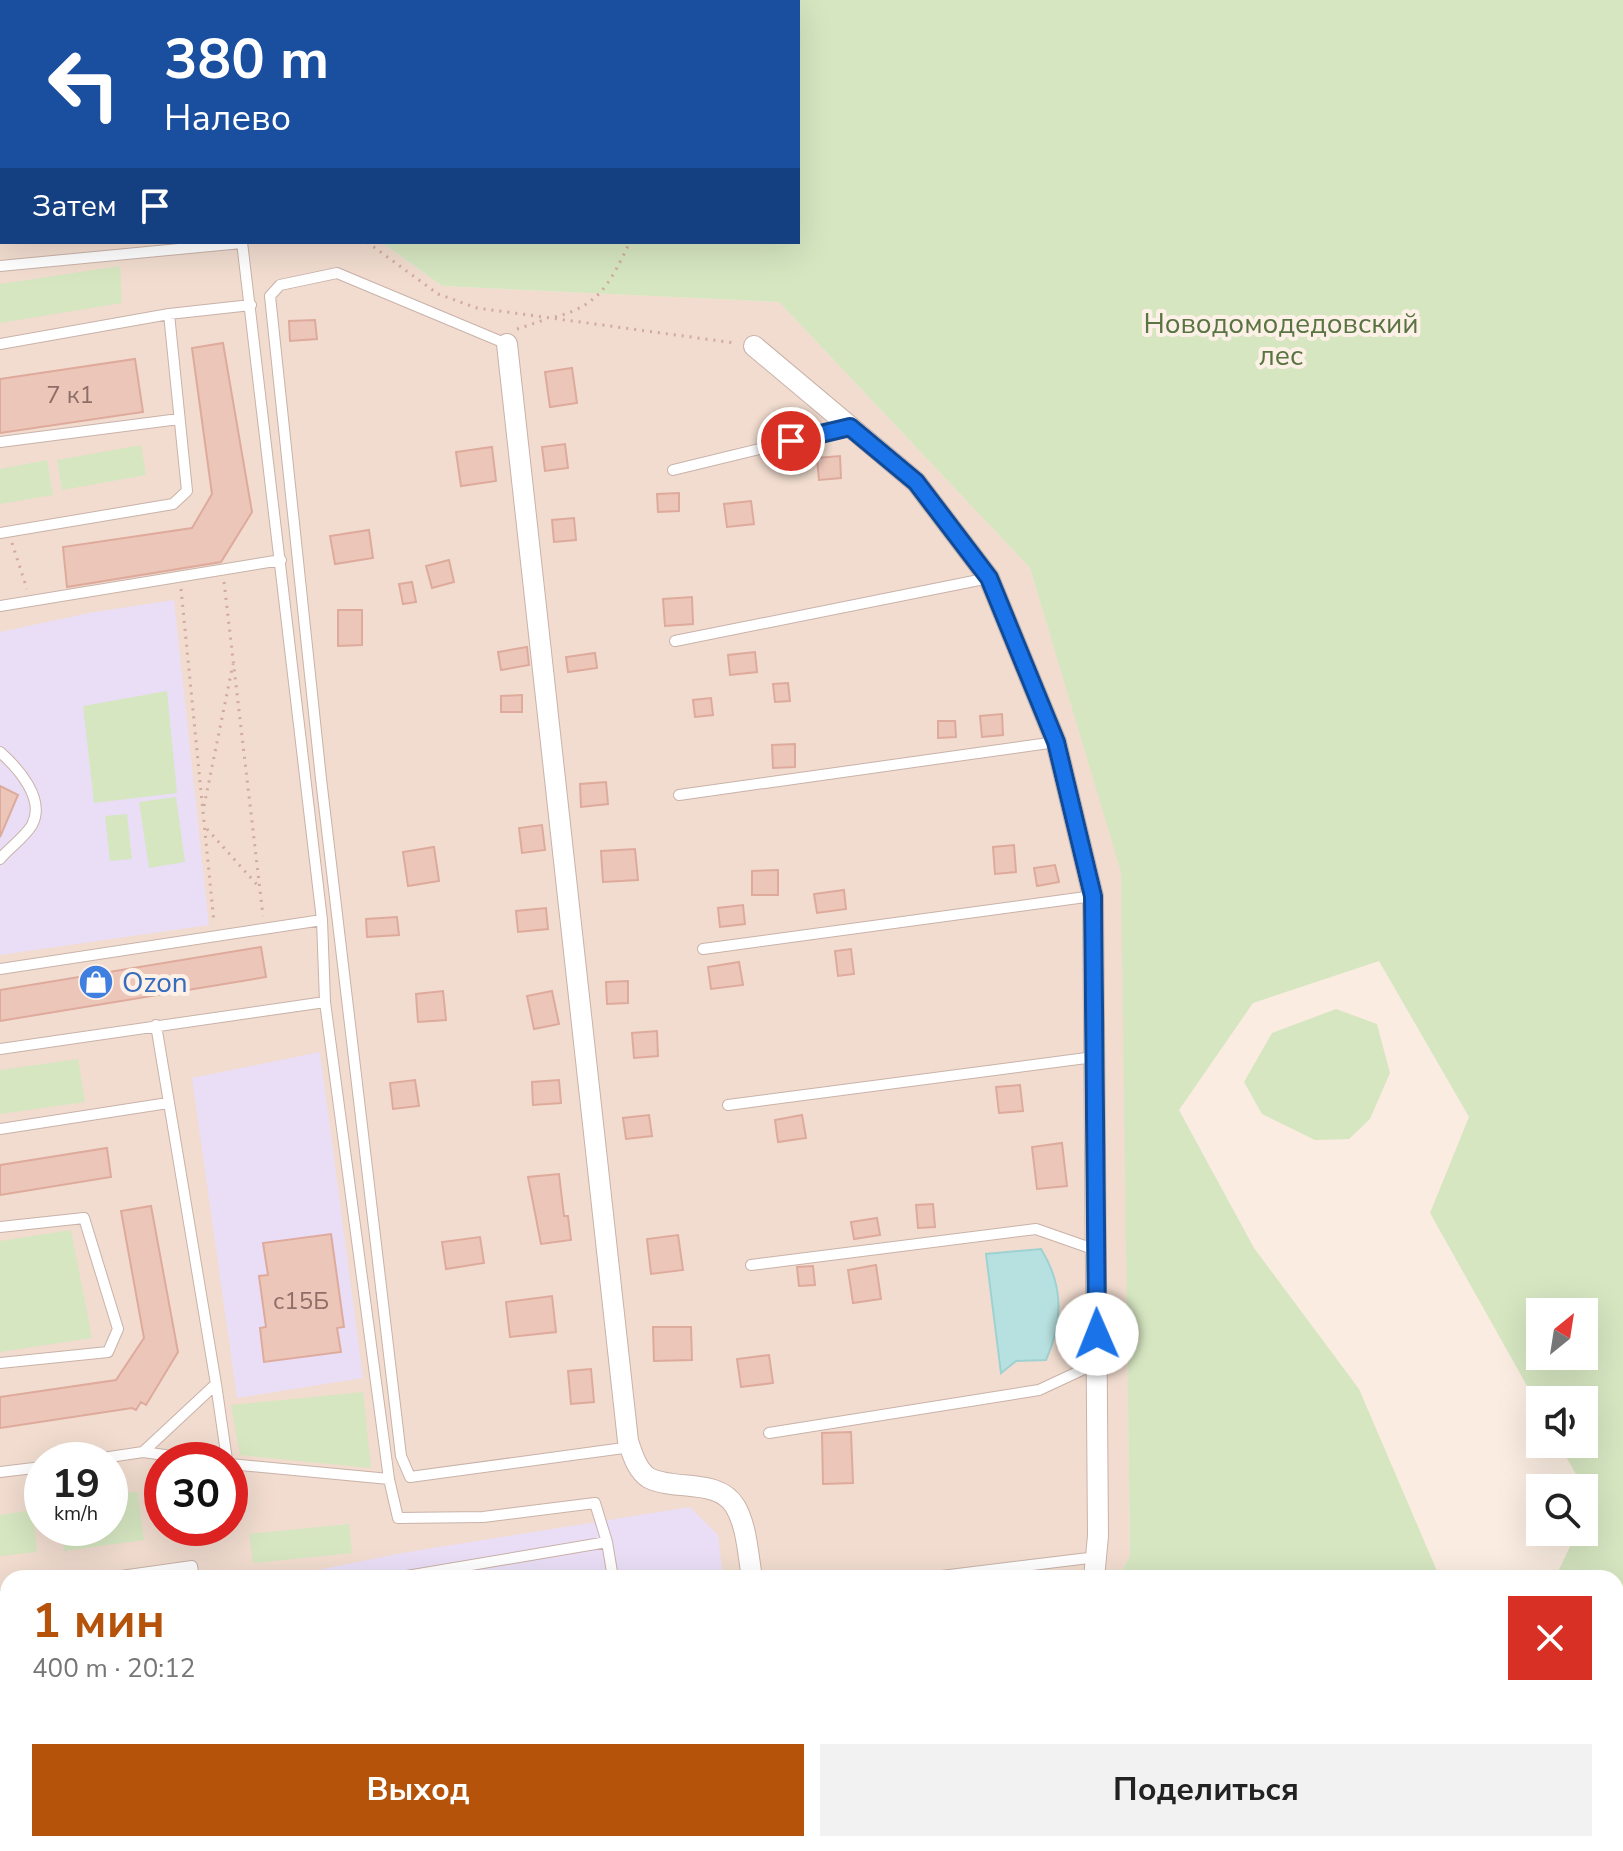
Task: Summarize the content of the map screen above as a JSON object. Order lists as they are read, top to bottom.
{
  "parks": ["Новодомодедовский лес"],
  "places": {
    "shop": ["Ozon"]
  },
  "house_numbers": ["7 к1", "с15Б"],
  "north": "top right",
  "page": {
    "turn": ["380 m", "Налево"],
    "then": "Затем",
    "speed": "19 km/h",
    "limit": "30",
    "heading": ["1 мин", "400 m · 20:12"],
    "buttons": ["Выход", "Поделиться"]
  }
}
